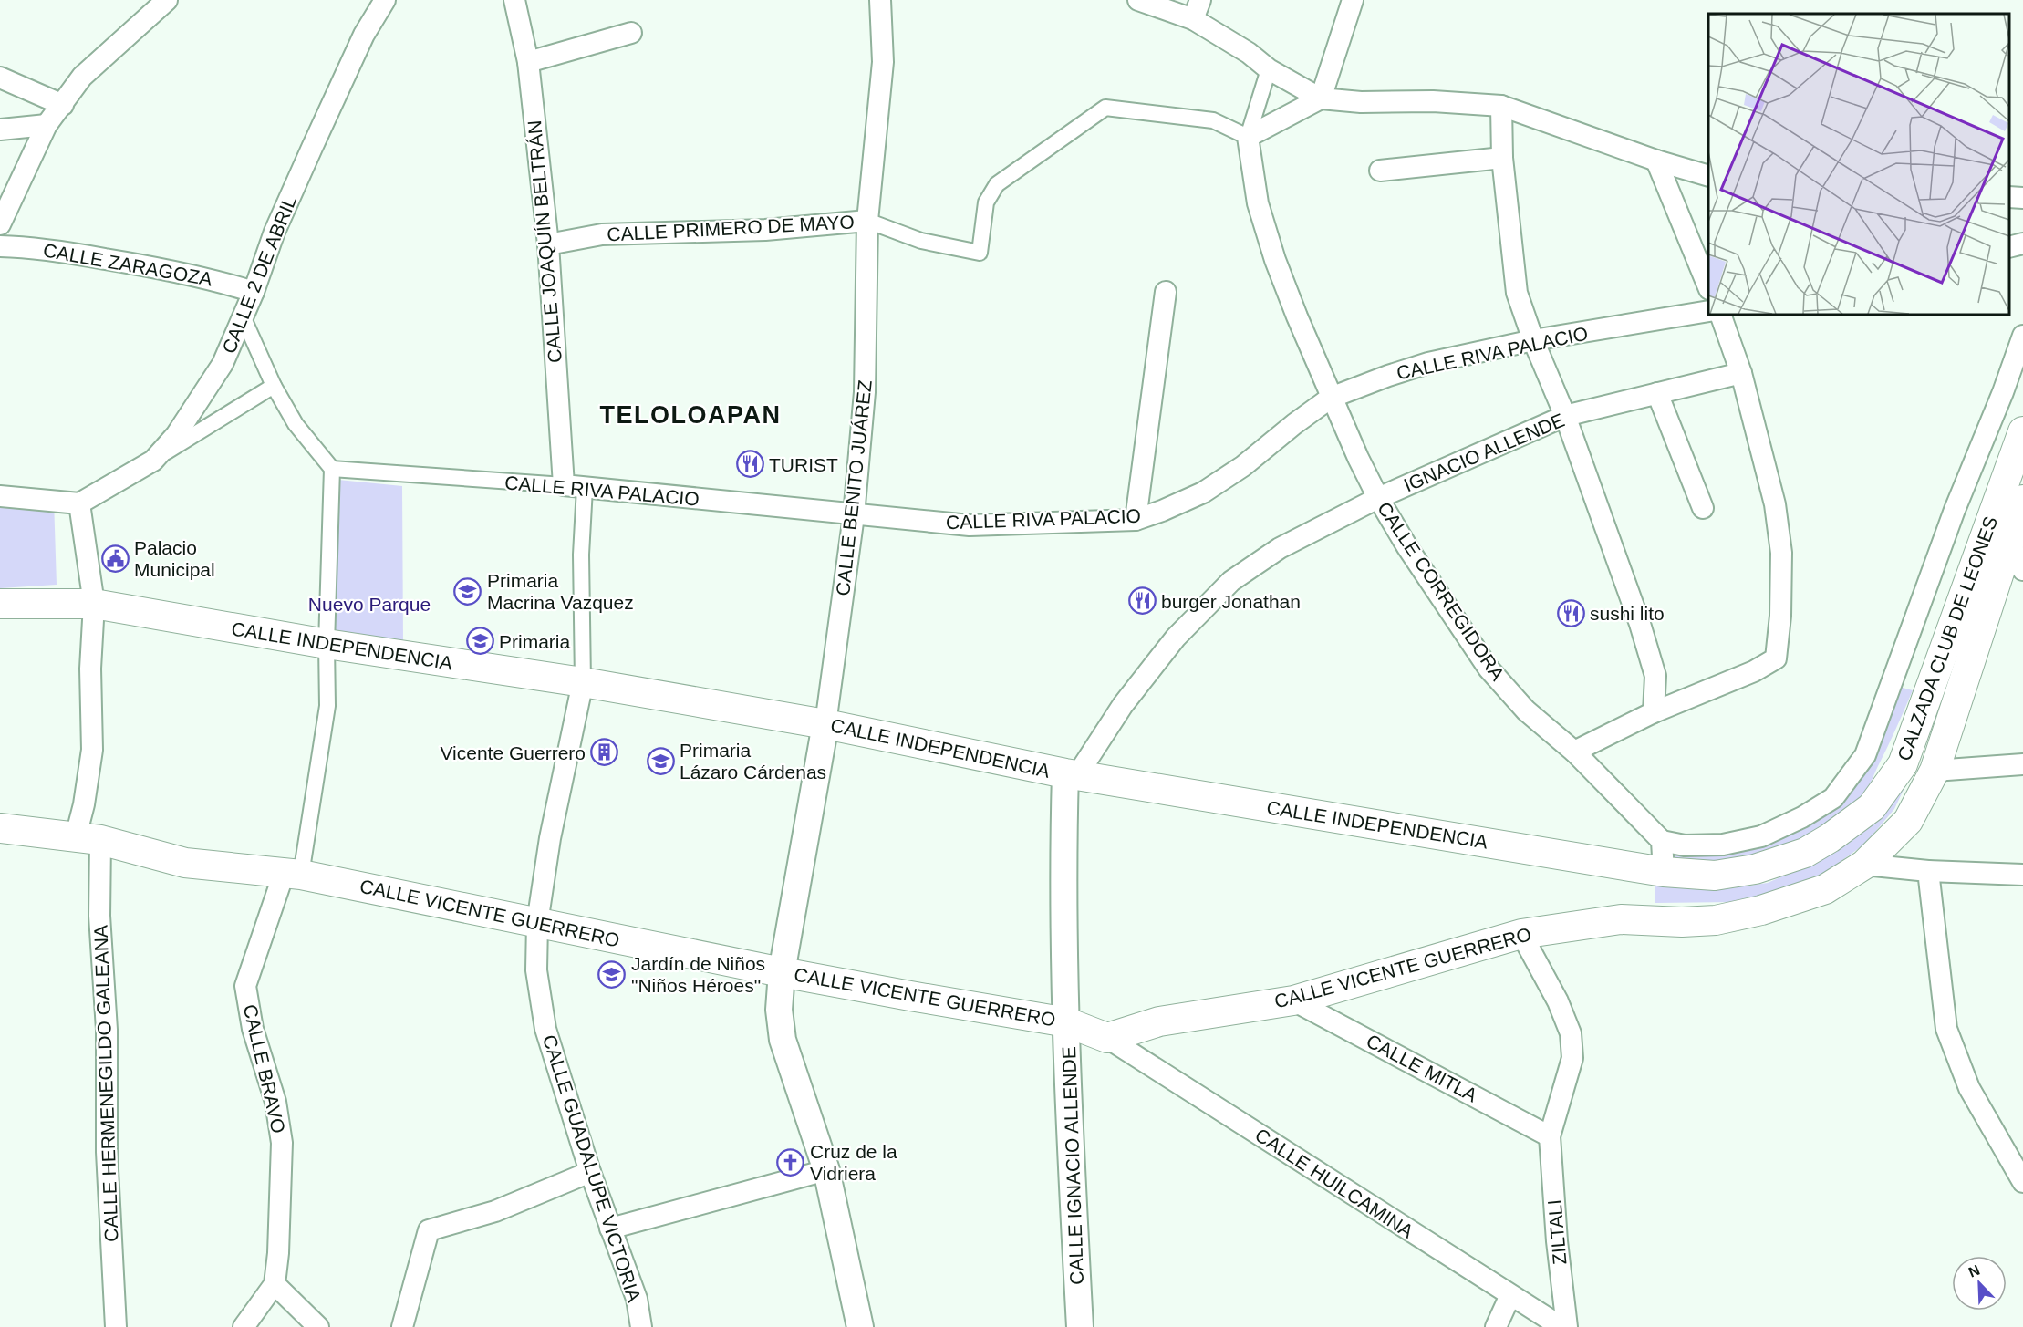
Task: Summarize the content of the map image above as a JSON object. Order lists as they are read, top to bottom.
{
  "streets": {
    "main road": ["CALZADA CLUB DE LEONES", "CALLE INDEPENDENCIA", "CALLE VICENTE GUERRERO"],
    "street": [
      "CALLE PRIMERO DE MAYO",
      "CALLE JOAQUÍN BELTRÁN",
      "CALLE ZARAGOZA",
      "CALLE 2 DE ABRIL",
      "CALLE RIVA PALACIO",
      "IGNACIO ALLENDE",
      "CALLE BENITO JUÁREZ",
      "CALLE CORREGIDORA",
      "CALLE MITLA",
      "CALLE BRAVO",
      "CALLE HERMENEGILDO GALEANA",
      "CALLE IGNACIO ALLENDE",
      "CALLE GUADALUPE VICTORIA",
      "CALLE HUILCAMINA",
      "ZILTALI"
    ]
  },
  "crossings": [
    ["CALLE PRIMERO DE MAYO", "CALLE JOAQUÍN BELTRÁN"],
    ["CALLE PRIMERO DE MAYO", "CALLE BENITO JUÁREZ"],
    ["CALLE PRIMERO DE MAYO", "CALLE CORREGIDORA"],
    ["CALLE JOAQUÍN BELTRÁN", "CALLE RIVA PALACIO"],
    ["CALLE ZARAGOZA", "CALLE 2 DE ABRIL"],
    ["CALLE 2 DE ABRIL", "CALLE HERMENEGILDO GALEANA"],
    ["CALLE RIVA PALACIO", "CALLE BENITO JUÁREZ"],
    ["CALLE RIVA PALACIO", "CALLE CORREGIDORA"],
    ["CALLE RIVA PALACIO", "CALLE GUADALUPE VICTORIA"],
    ["IGNACIO ALLENDE", "CALLE CORREGIDORA"],
    ["IGNACIO ALLENDE", "CALLE INDEPENDENCIA"],
    ["IGNACIO ALLENDE", "CALLE IGNACIO ALLENDE"],
    ["CALLE BENITO JUÁREZ", "CALLE INDEPENDENCIA"],
    ["CALLE BENITO JUÁREZ", "CALLE VICENTE GUERRERO"],
    ["CALZADA CLUB DE LEONES", "CALLE INDEPENDENCIA"],
    ["CALZADA CLUB DE LEONES", "CALLE VICENTE GUERRERO"],
    ["CALLE INDEPENDENCIA", "CALLE HERMENEGILDO GALEANA"],
    ["CALLE INDEPENDENCIA", "CALLE IGNACIO ALLENDE"],
    ["CALLE INDEPENDENCIA", "CALLE GUADALUPE VICTORIA"],
    ["CALLE VICENTE GUERRERO", "CALLE MITLA"],
    ["CALLE VICENTE GUERRERO", "CALLE BRAVO"],
    ["CALLE VICENTE GUERRERO", "CALLE HERMENEGILDO GALEANA"],
    ["CALLE VICENTE GUERRERO", "CALLE IGNACIO ALLENDE"],
    ["CALLE VICENTE GUERRERO", "CALLE GUADALUPE VICTORIA"],
    ["CALLE VICENTE GUERRERO", "CALLE HUILCAMINA"],
    ["CALLE MITLA", "ZILTALI"]
  ],
  "districts": ["TELOLOAPAN"],
  "parks": ["Nuevo Parque"],
  "places": {
    "restaurant": ["TURIST", "burger Jonathan", "sushi lito"],
    "public building": ["Palacio Municipal"],
    "school or university": [
      "Primaria Macrina Vazquez",
      "Primaria",
      "Primaria Lázaro Cárdenas",
      "Jardín de Niños \"Niños Héroes\""
    ],
    "building": ["Vicente Guerrero"],
    "church": ["Cruz de la Vidriera"]
  },
  "north": "top left"
}
